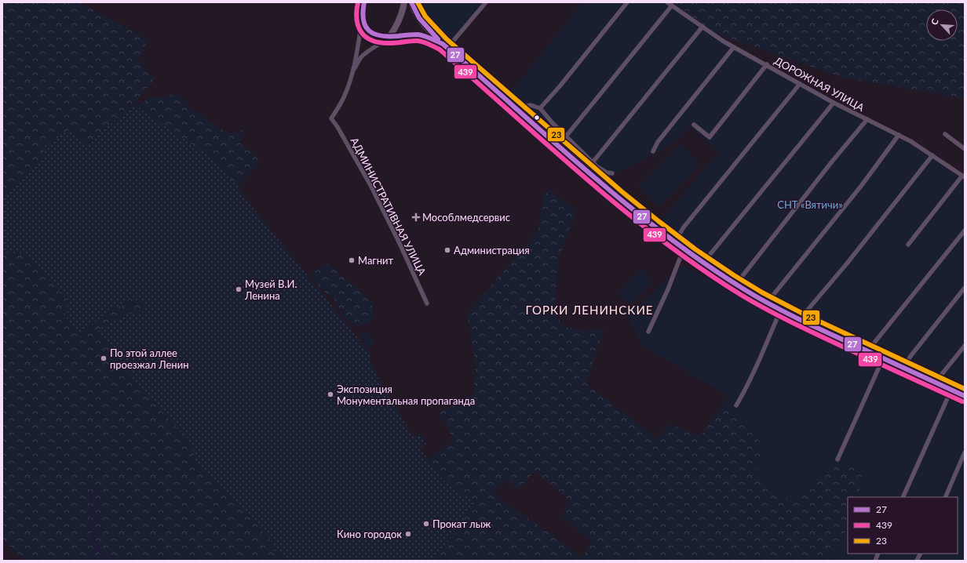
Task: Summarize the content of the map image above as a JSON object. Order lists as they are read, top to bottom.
{
  "streets": {
    "street": ["ДОРОЖНАЯ УЛИЦА", "АДМИНИСТРАТИВНАЯ УЛИЦА"]
  },
  "districts": ["ГОРКИ ЛЕНИНСКИЕ"],
  "parks": ["СНТ «Вятичи»"],
  "places": {
    "health": ["Мособлмедсервис"],
    "other": [
      "Администрация",
      "Магнит",
      "Музей В.И. Ленина",
      "По этой аллее проезжал Ленин",
      "Экспозиция Монументальная пропаганда",
      "Прокат лыж",
      "Кино городок"
    ]
  },
  "lines": ["transit line 27", "transit line 439", "transit line 23"],
  "legend": ["27", "439", "23"],
  "north": "top left"
}
